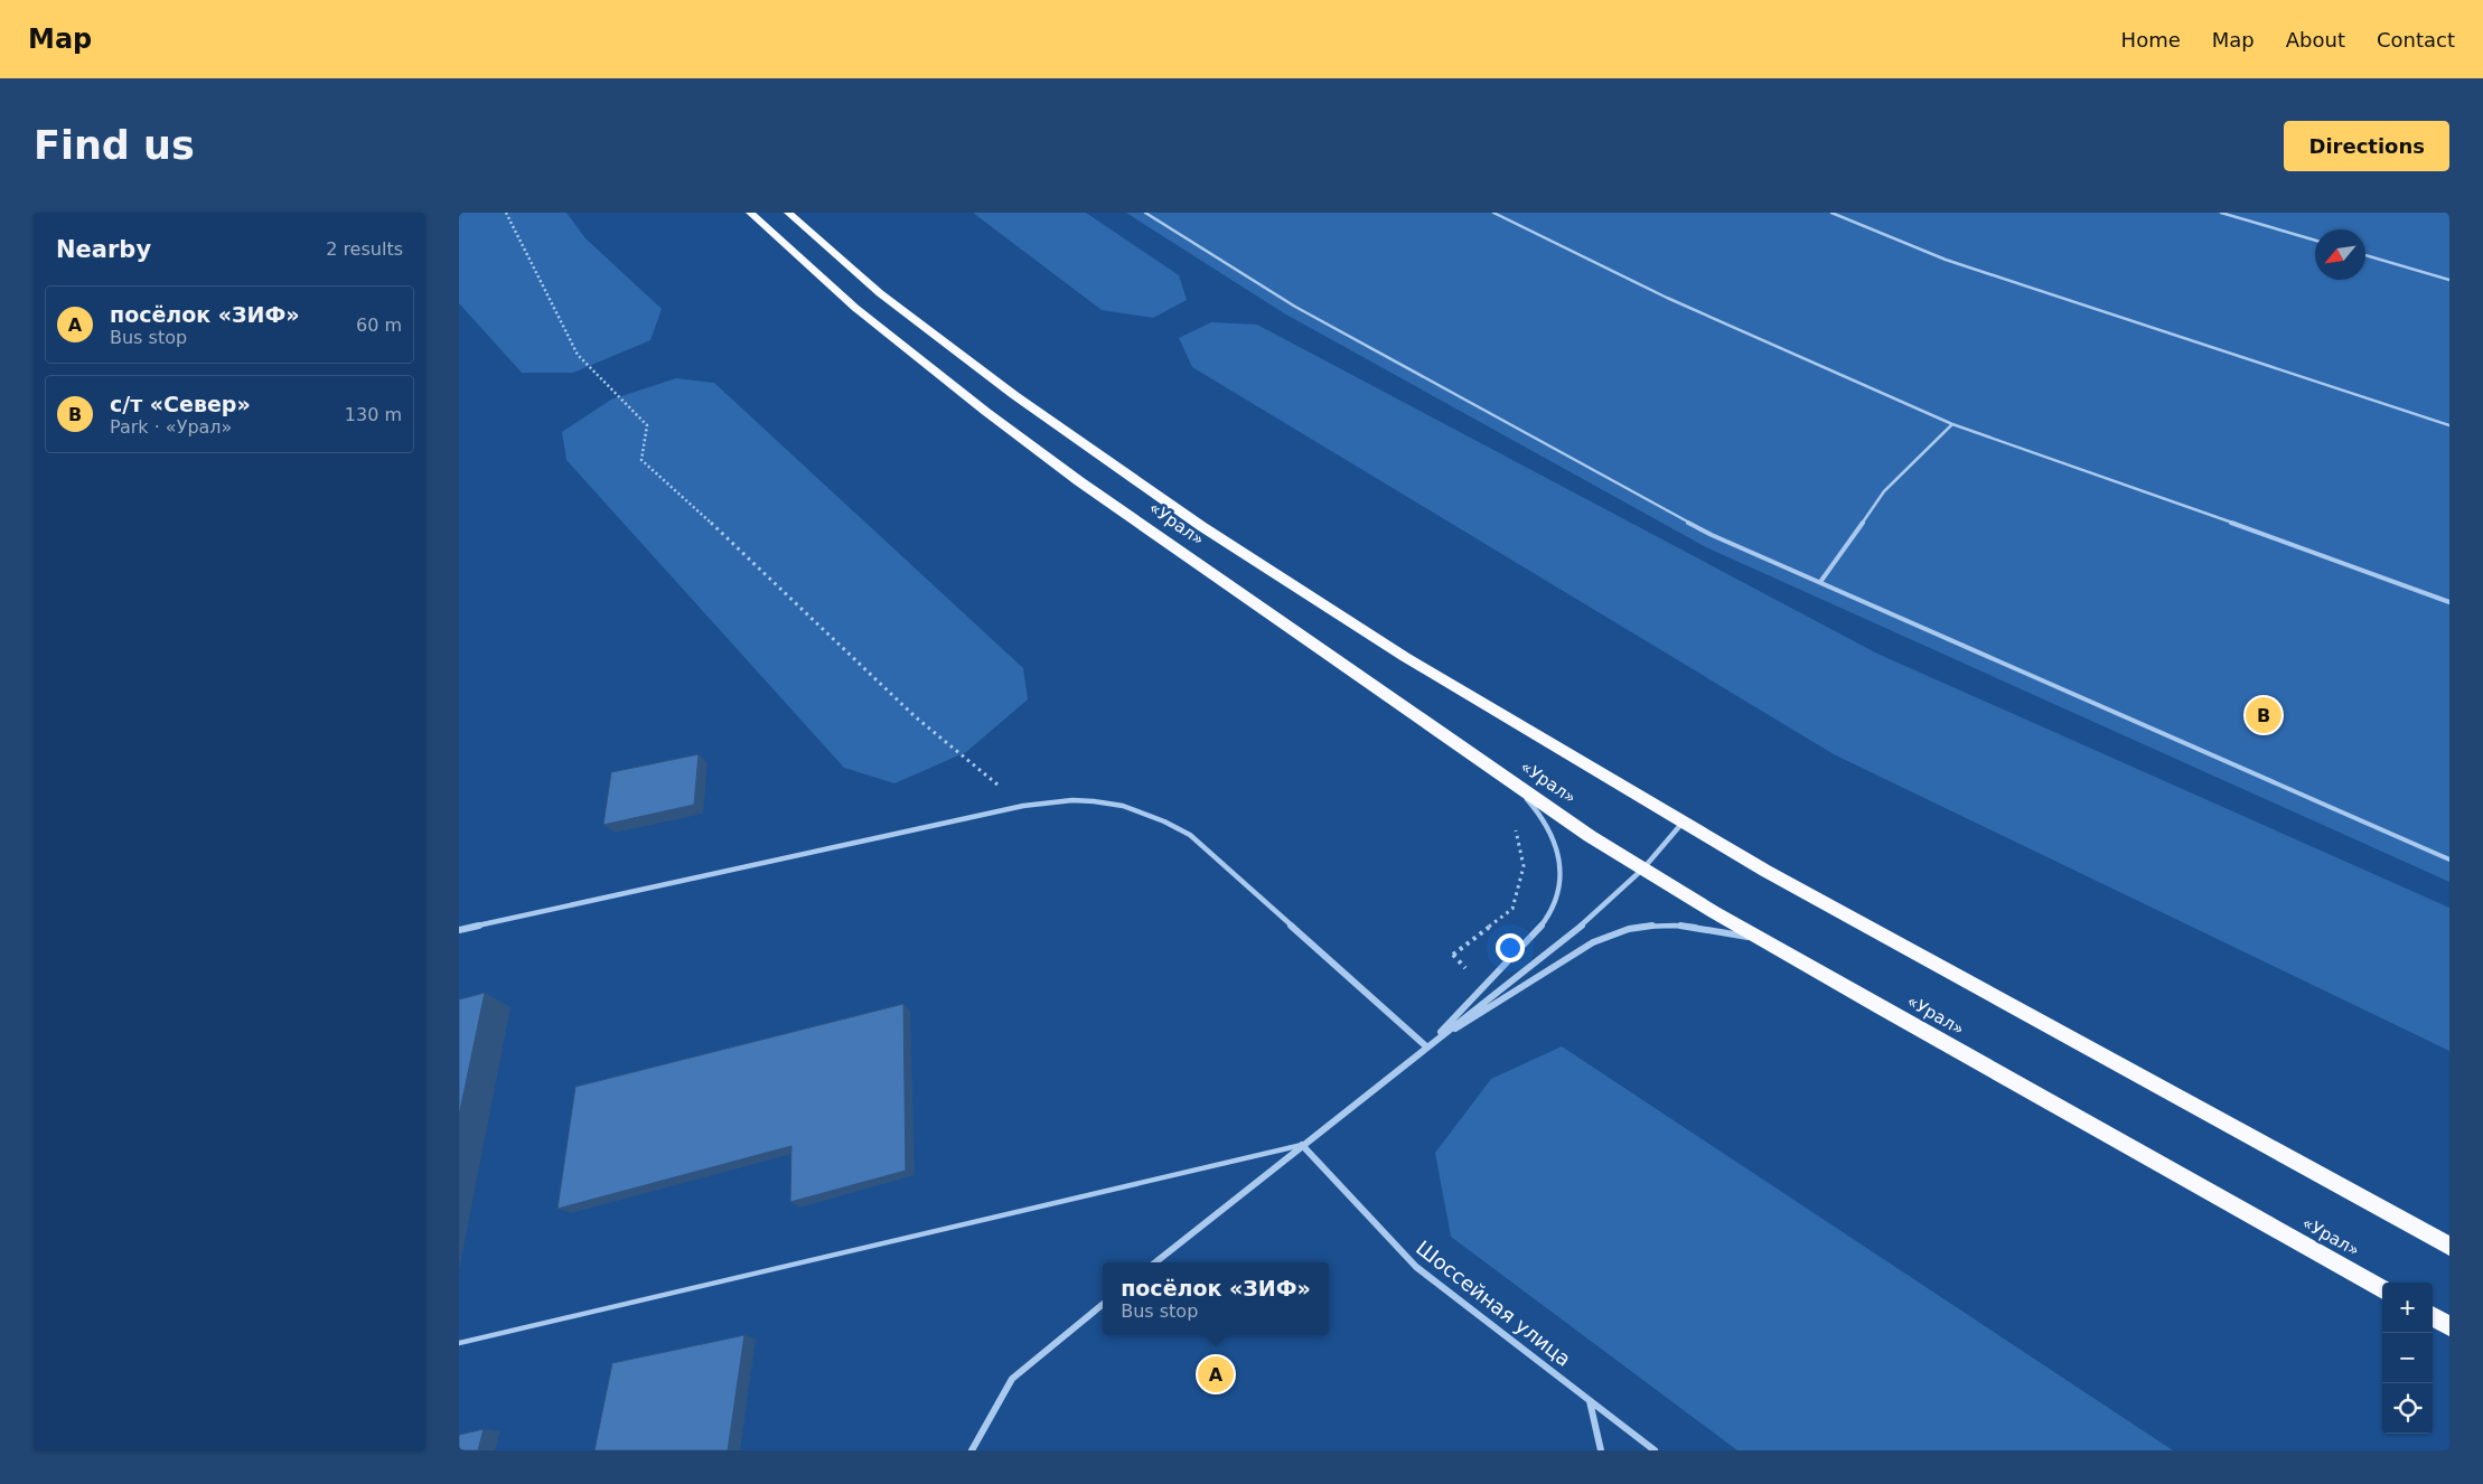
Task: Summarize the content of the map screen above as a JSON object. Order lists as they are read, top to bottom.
{
  "streets": {
    "highway": ["«Урал»"],
    "street": ["Шоссейная улица"]
  },
  "north": "bottom left",
  "page": {
    "header": "Map",
    "nav": [
      "Home",
      "Map",
      "About",
      "Contact"
    ],
    "buttons": "Directions",
    "title": "Find us",
    "heading": ["Nearby", "2 results"],
    "list": [
      {
        "mark": "A",
        "name": "посёлок «ЗИФ»",
        "note": "Bus stop",
        "value": "60 m"
      },
      {
        "mark": "B",
        "name": "с/т «Север»",
        "note": "Park · «Урал»",
        "value": "130 m"
      }
    ],
    "pins": ["B", "A"],
    "popup": ["посёлок «ЗИФ»", "Bus stop"],
    "map_buttons": ["+", "−"]
  }
}
